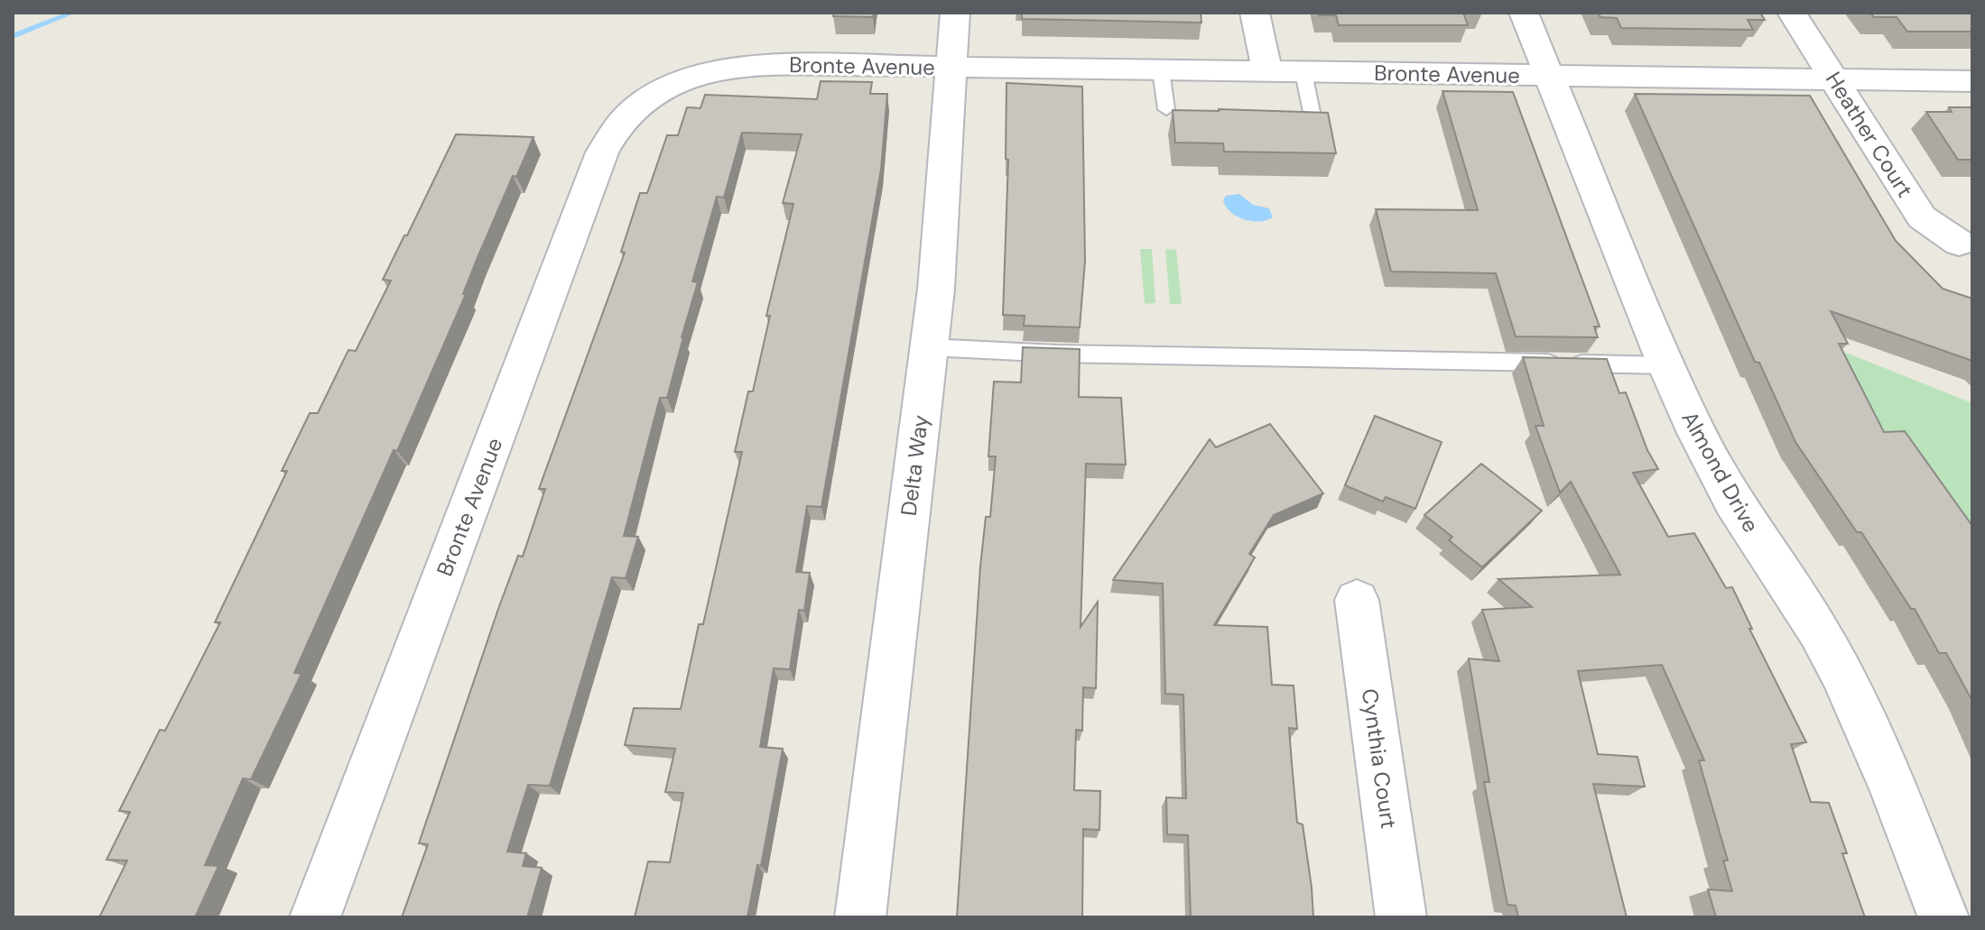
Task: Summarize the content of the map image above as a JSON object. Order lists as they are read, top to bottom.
{
  "streets": {
    "street": [
      "Bronte Avenue",
      "Heather Court",
      "Delta Way",
      "Almond Drive",
      "Cynthia Court"
    ]
  },
  "crossings": [
    ["Bronte Avenue", "Heather Court"],
    ["Bronte Avenue", "Delta Way"],
    ["Bronte Avenue", "Almond Drive"]
  ]
}
